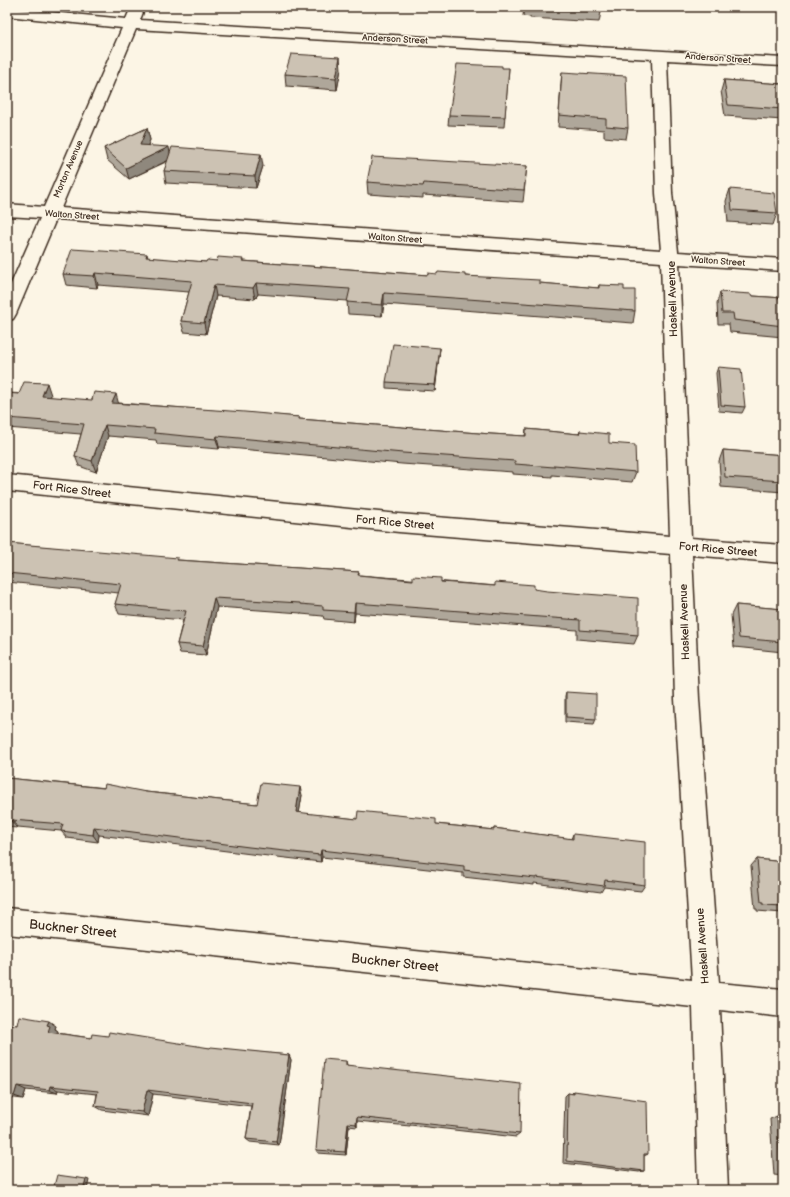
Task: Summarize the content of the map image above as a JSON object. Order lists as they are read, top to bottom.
{
  "streets": {
    "street": [
      "Anderson Street",
      "Morton Avenue",
      "Walton Street",
      "Haskell Avenue",
      "Fort Rice Street",
      "Buckner Street"
    ]
  },
  "crossings": [
    ["Anderson Street", "Morton Avenue"],
    ["Anderson Street", "Haskell Avenue"],
    ["Morton Avenue", "Walton Street"],
    ["Walton Street", "Haskell Avenue"],
    ["Haskell Avenue", "Fort Rice Street"],
    ["Haskell Avenue", "Buckner Street"]
  ]
}
